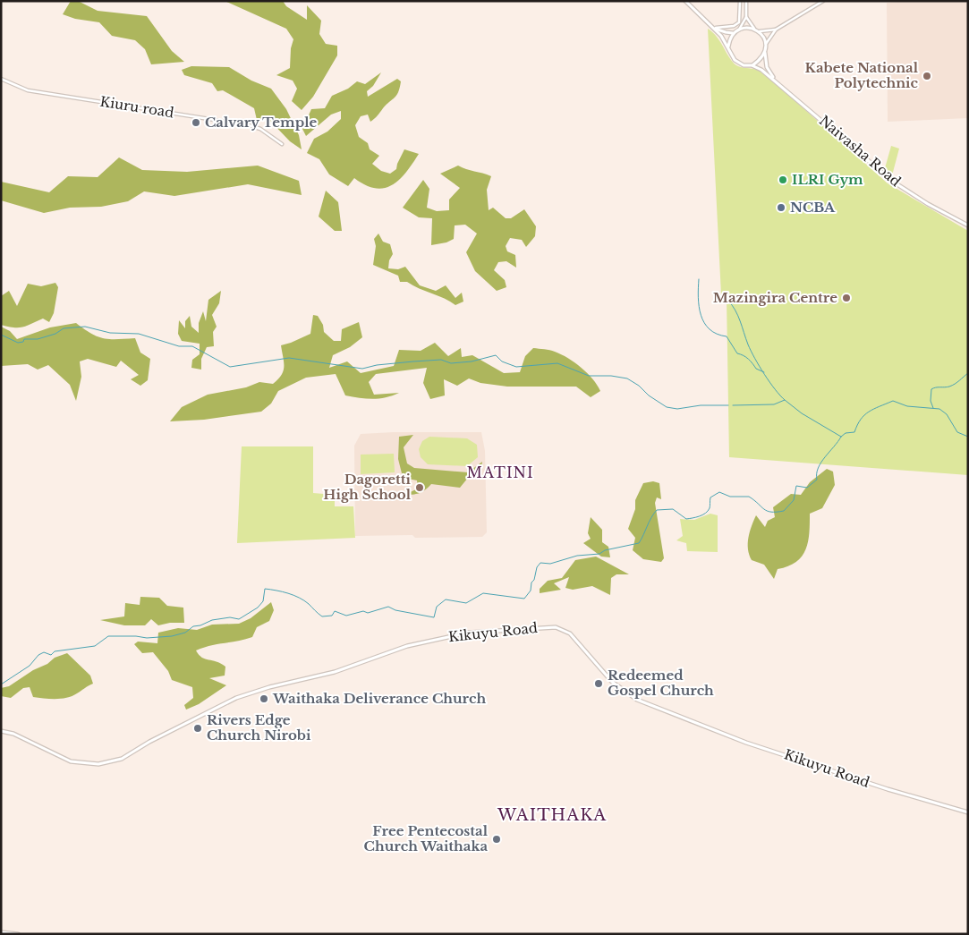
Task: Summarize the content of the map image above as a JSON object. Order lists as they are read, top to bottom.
{
  "streets": {
    "main road": ["Naivasha Road", "Kikuyu Road"],
    "street": ["Kiuru road"]
  },
  "districts": ["MATINI", "WAITHAKA"],
  "places": [
    "Kabete National Polytechnic",
    "Calvary Temple",
    "ILRI Gym",
    "NCBA",
    "Mazingira Centre",
    "Dagoretti High School",
    "Redeemed Gospel Church",
    "Waithaka Deliverance Church",
    "Rivers Edge Church Nirobi",
    "Free Pentecostal Church Waithaka"
  ]
}
